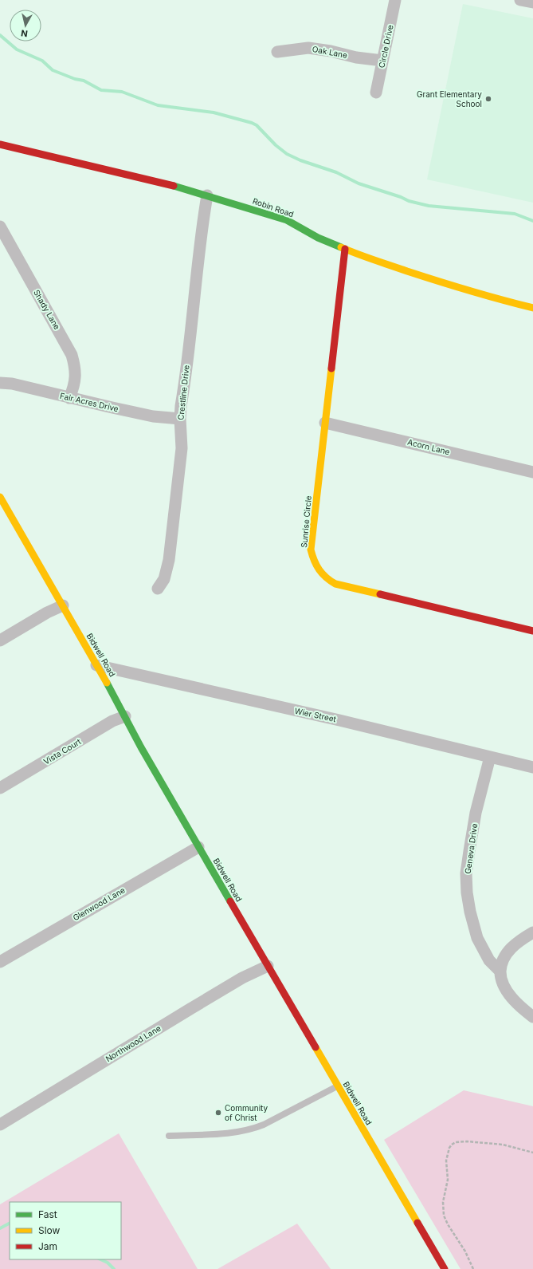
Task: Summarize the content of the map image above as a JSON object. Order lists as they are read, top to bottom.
{
  "streets": {
    "street": [
      "Circle Drive",
      "Oak Lane",
      "Robin Road",
      "Shady Lane",
      "Crestline Drive",
      "Fair Acres Drive",
      "Acorn Lane",
      "Sunrise Circle",
      "Bidwell Road",
      "Wier Street",
      "Vista Court",
      "Geneva Drive",
      "Glenwood Lane",
      "Northwood Lane"
    ]
  },
  "crossings": [
    ["Circle Drive", "Oak Lane"],
    ["Robin Road", "Crestline Drive"],
    ["Robin Road", "Sunrise Circle"],
    ["Shady Lane", "Fair Acres Drive"],
    ["Crestline Drive", "Fair Acres Drive"],
    ["Acorn Lane", "Sunrise Circle"],
    ["Bidwell Road", "Wier Street"],
    ["Bidwell Road", "Vista Court"],
    ["Bidwell Road", "Glenwood Lane"],
    ["Bidwell Road", "Northwood Lane"],
    ["Wier Street", "Geneva Drive"]
  ],
  "places": ["Grant Elementary School", "Community of Christ"],
  "legend": ["Fast", "Slow", "Jam"],
  "north": "bottom"
}
